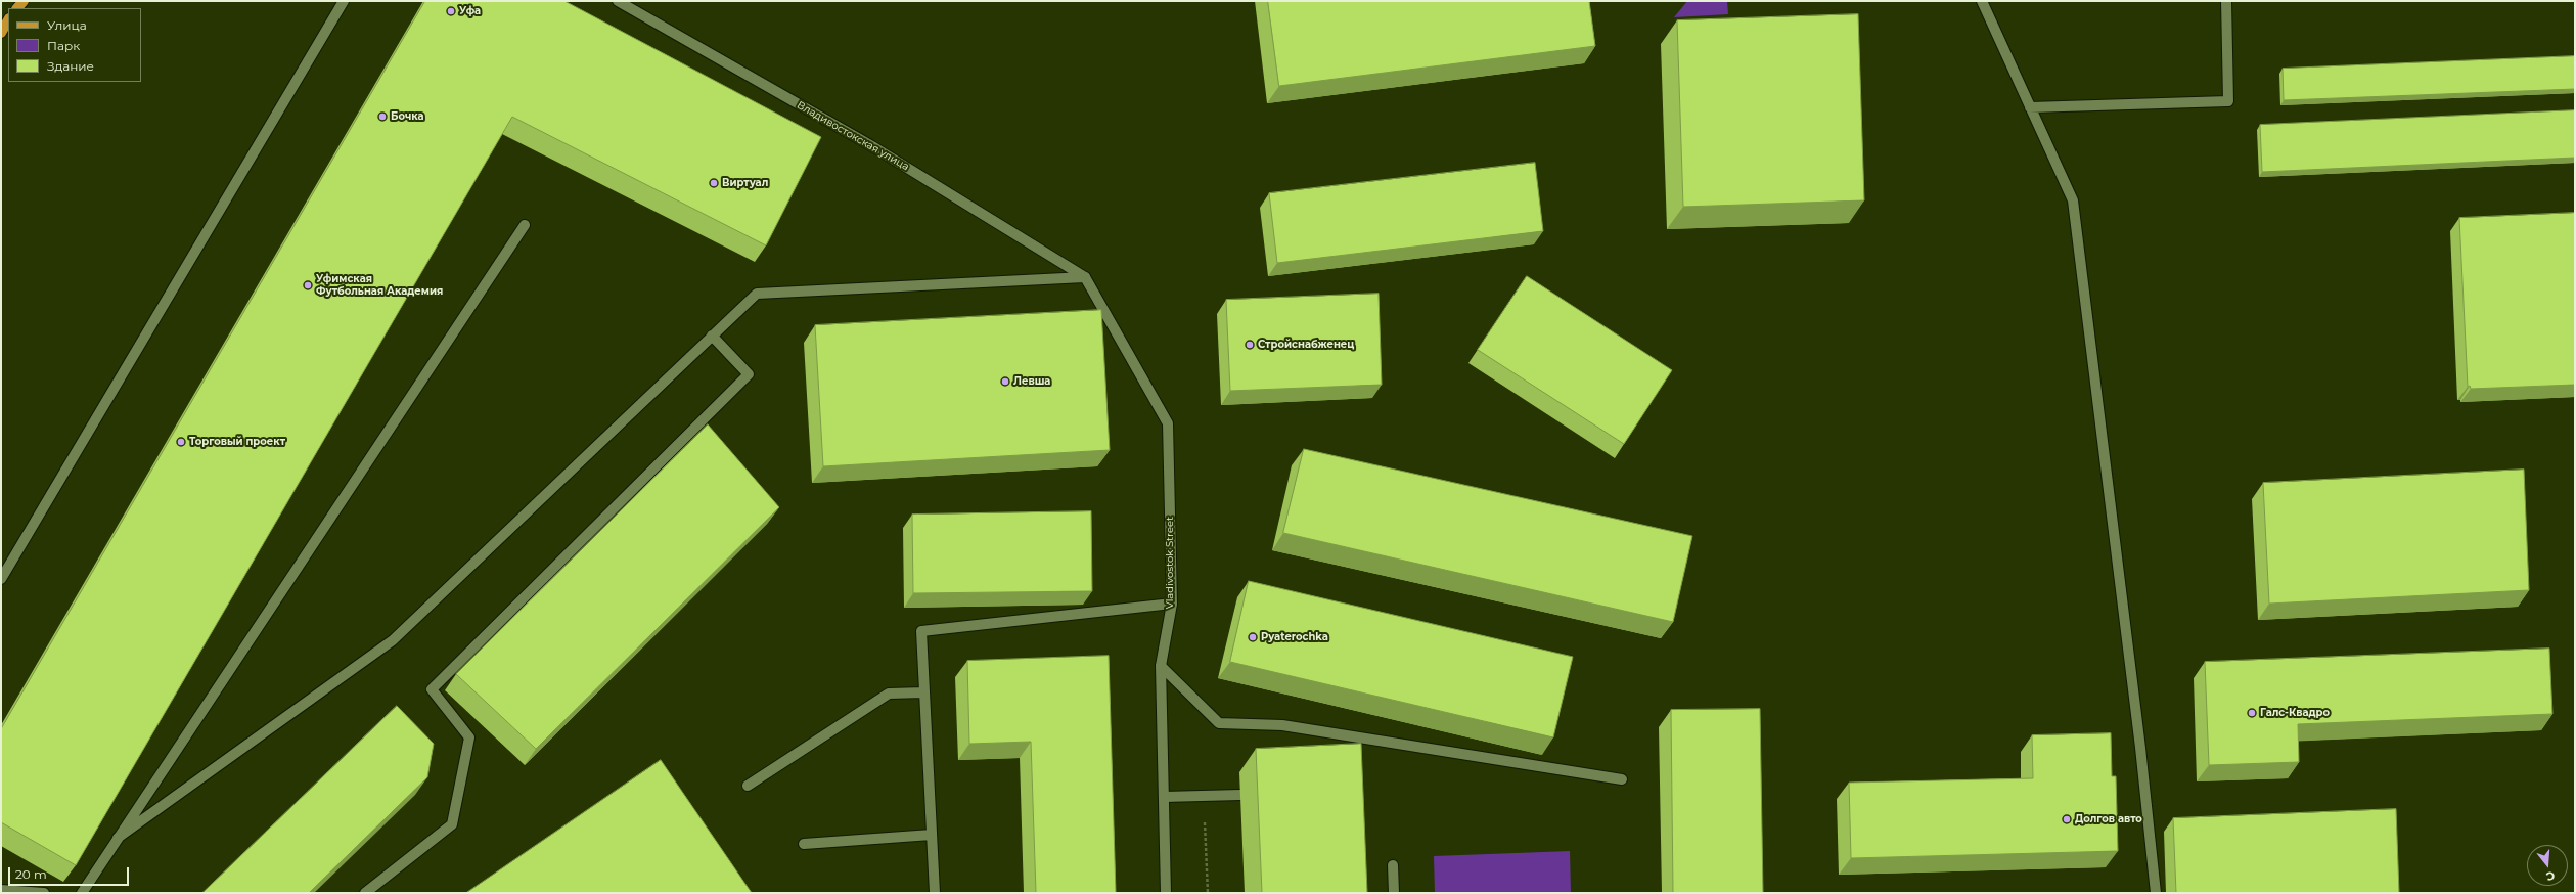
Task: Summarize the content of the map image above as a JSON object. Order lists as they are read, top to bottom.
{
  "streets": {
    "street": ["Владивостокская улица", "Vladivostok Street"]
  },
  "crossings": [
    ["Владивостокская улица", "Vladivostok Street"]
  ],
  "places": [
    "Уфа",
    "Бочка",
    "Виртуал",
    "Уфимская Футбольная Академия",
    "Стройснабженец",
    "Левша",
    "Торговый проект",
    "Pyaterochka",
    "Галс-Квадро",
    "Долгов авто"
  ],
  "legend": ["Улица", "Парк", "Здание"],
  "scale_bar": "20 m",
  "north": "bottom"
}
